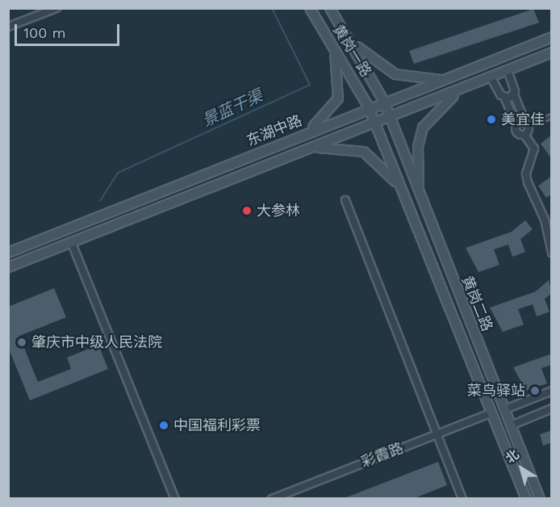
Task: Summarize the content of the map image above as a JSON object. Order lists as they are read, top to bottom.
{
  "streets": {
    "main road": ["黄岗一路", "东湖中路", "黄岗二路"],
    "street": ["彩霞路"]
  },
  "crossings": [
    ["黄岗一路", "东湖中路"],
    ["黄岗一路", "黄岗二路"],
    ["东湖中路", "黄岗二路"],
    ["黄岗二路", "彩霞路"]
  ],
  "water": ["景蓝干渠"],
  "places": [
    "美宜佳",
    "大参林",
    "肇庆市中级人民法院",
    "菜鸟驿站",
    "中国福利彩票"
  ],
  "scale_bar": "100 m",
  "north": "top left"
}
